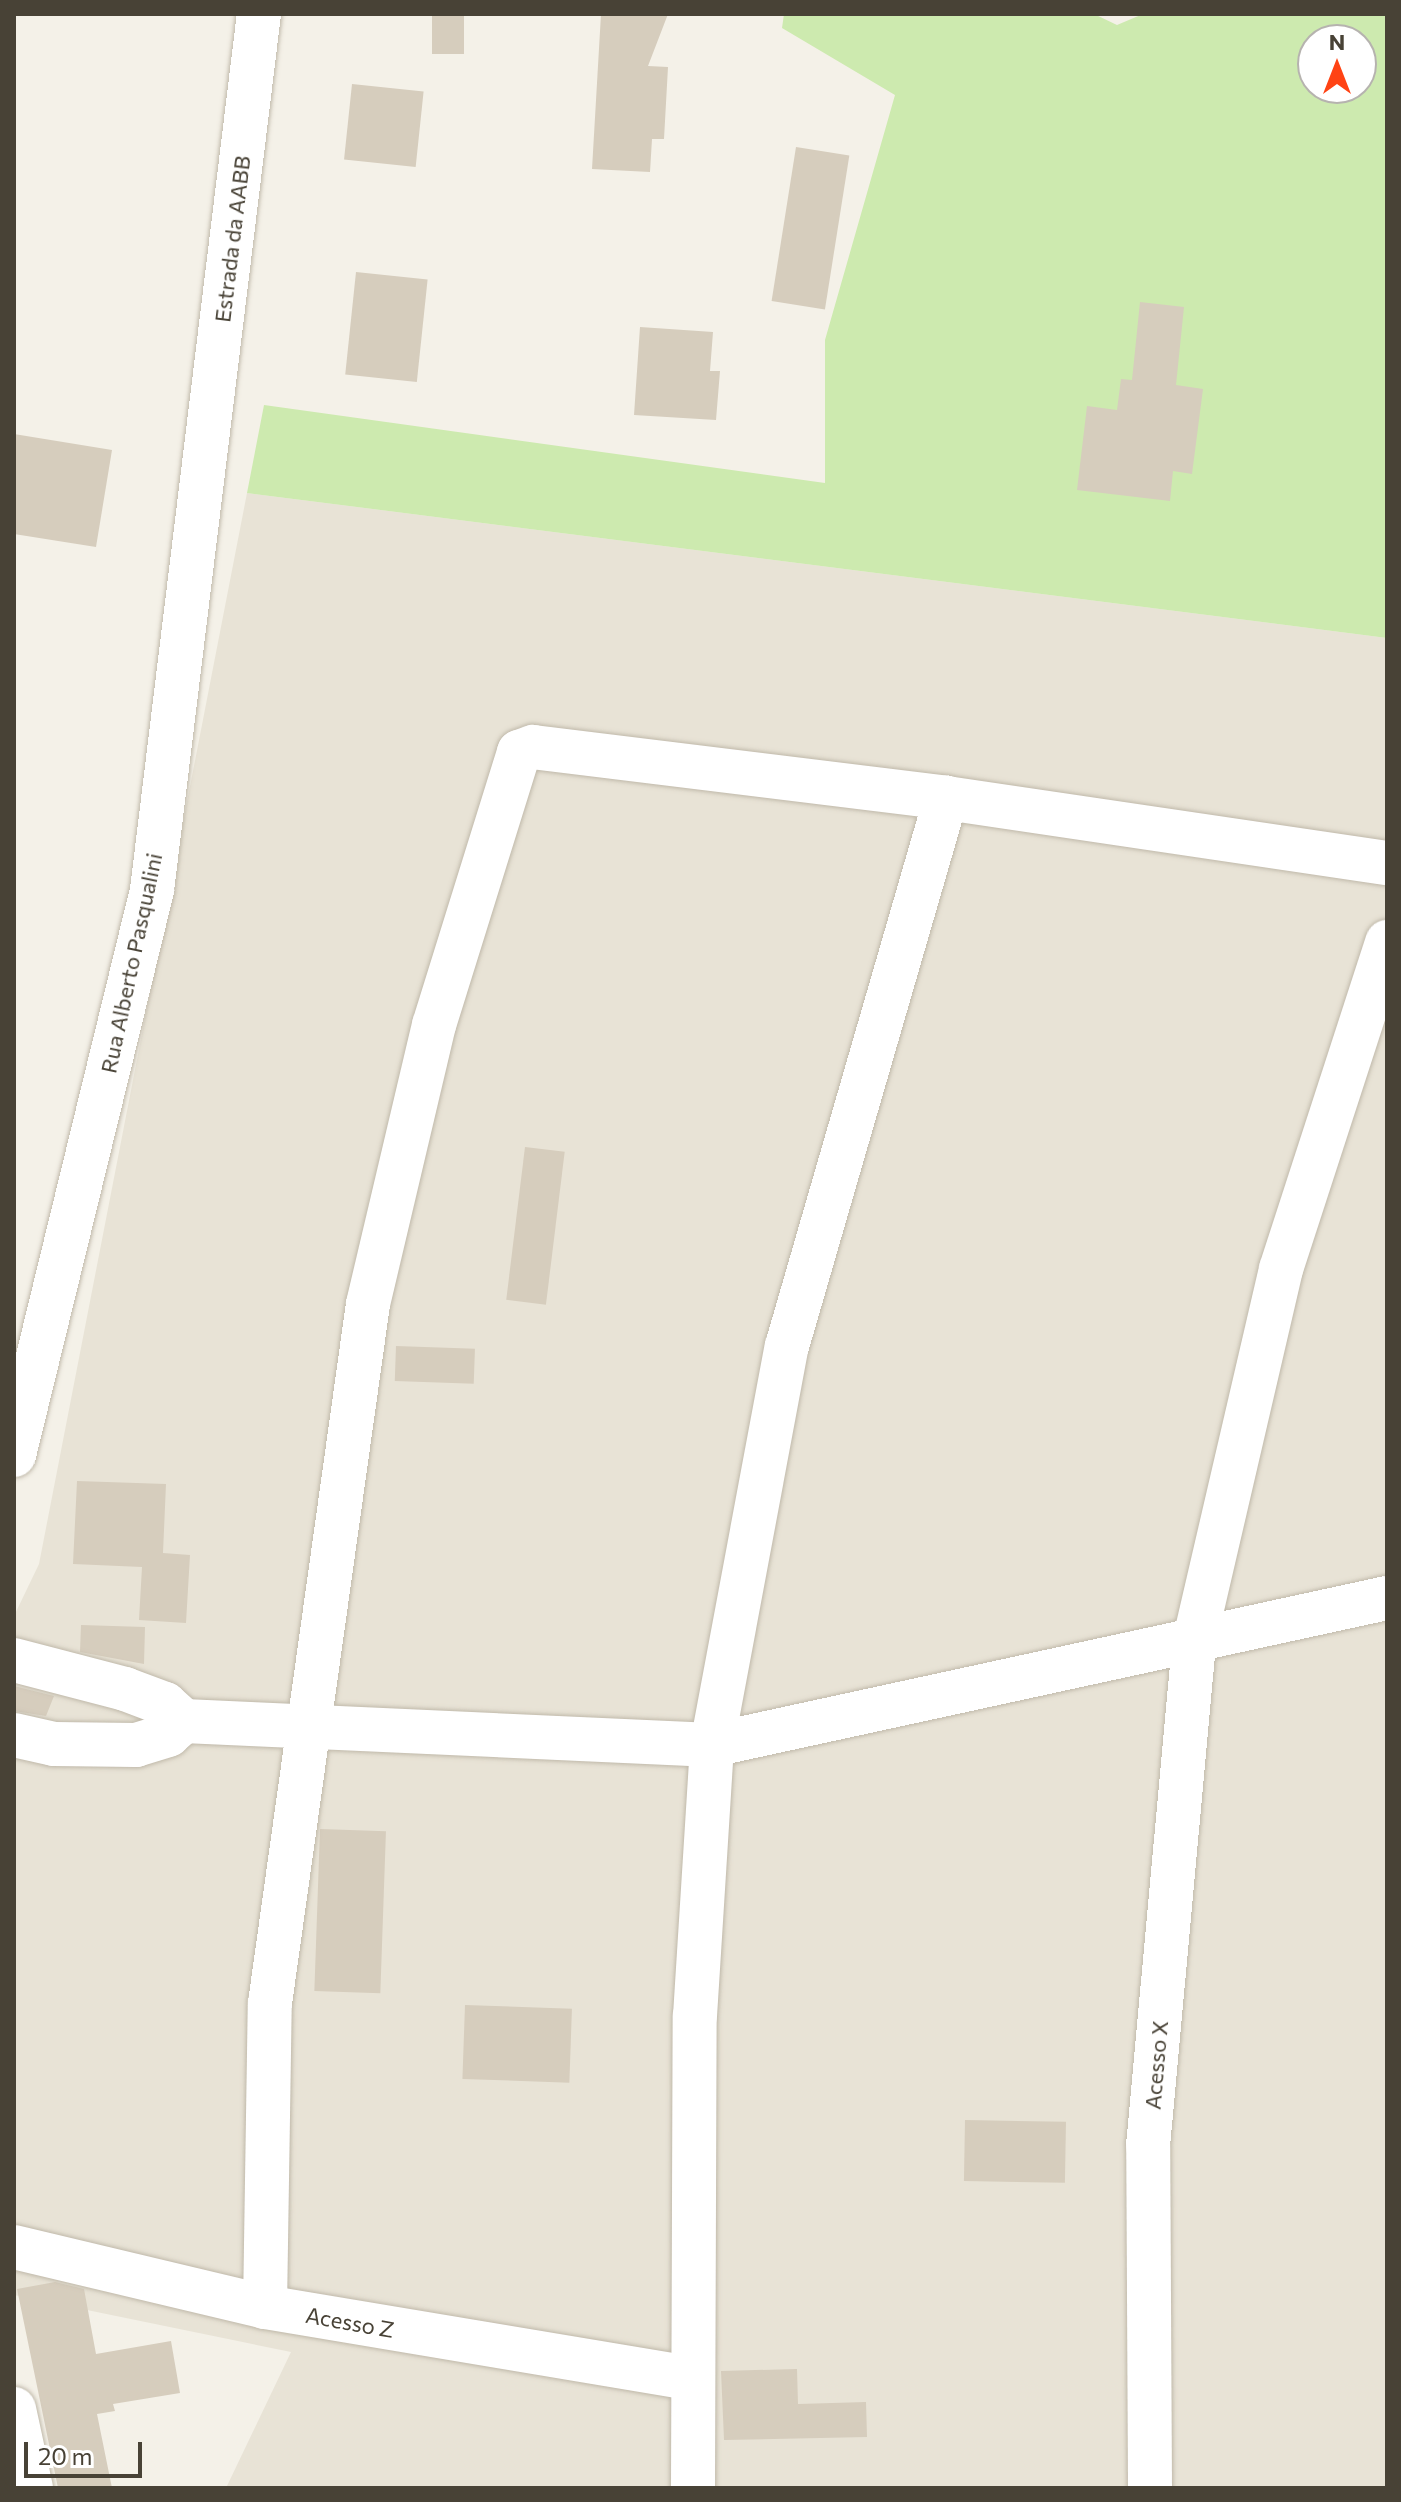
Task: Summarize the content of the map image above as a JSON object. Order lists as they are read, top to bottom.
{
  "streets": {
    "street": [
      "Estrada da AABB",
      "Rua Alberto Pasqualini",
      "Acesso X",
      "Acesso Z"
    ]
  },
  "crossings": [
    ["Estrada da AABB", "Rua Alberto Pasqualini"]
  ],
  "scale_bar": "20 m",
  "north": "top"
}
